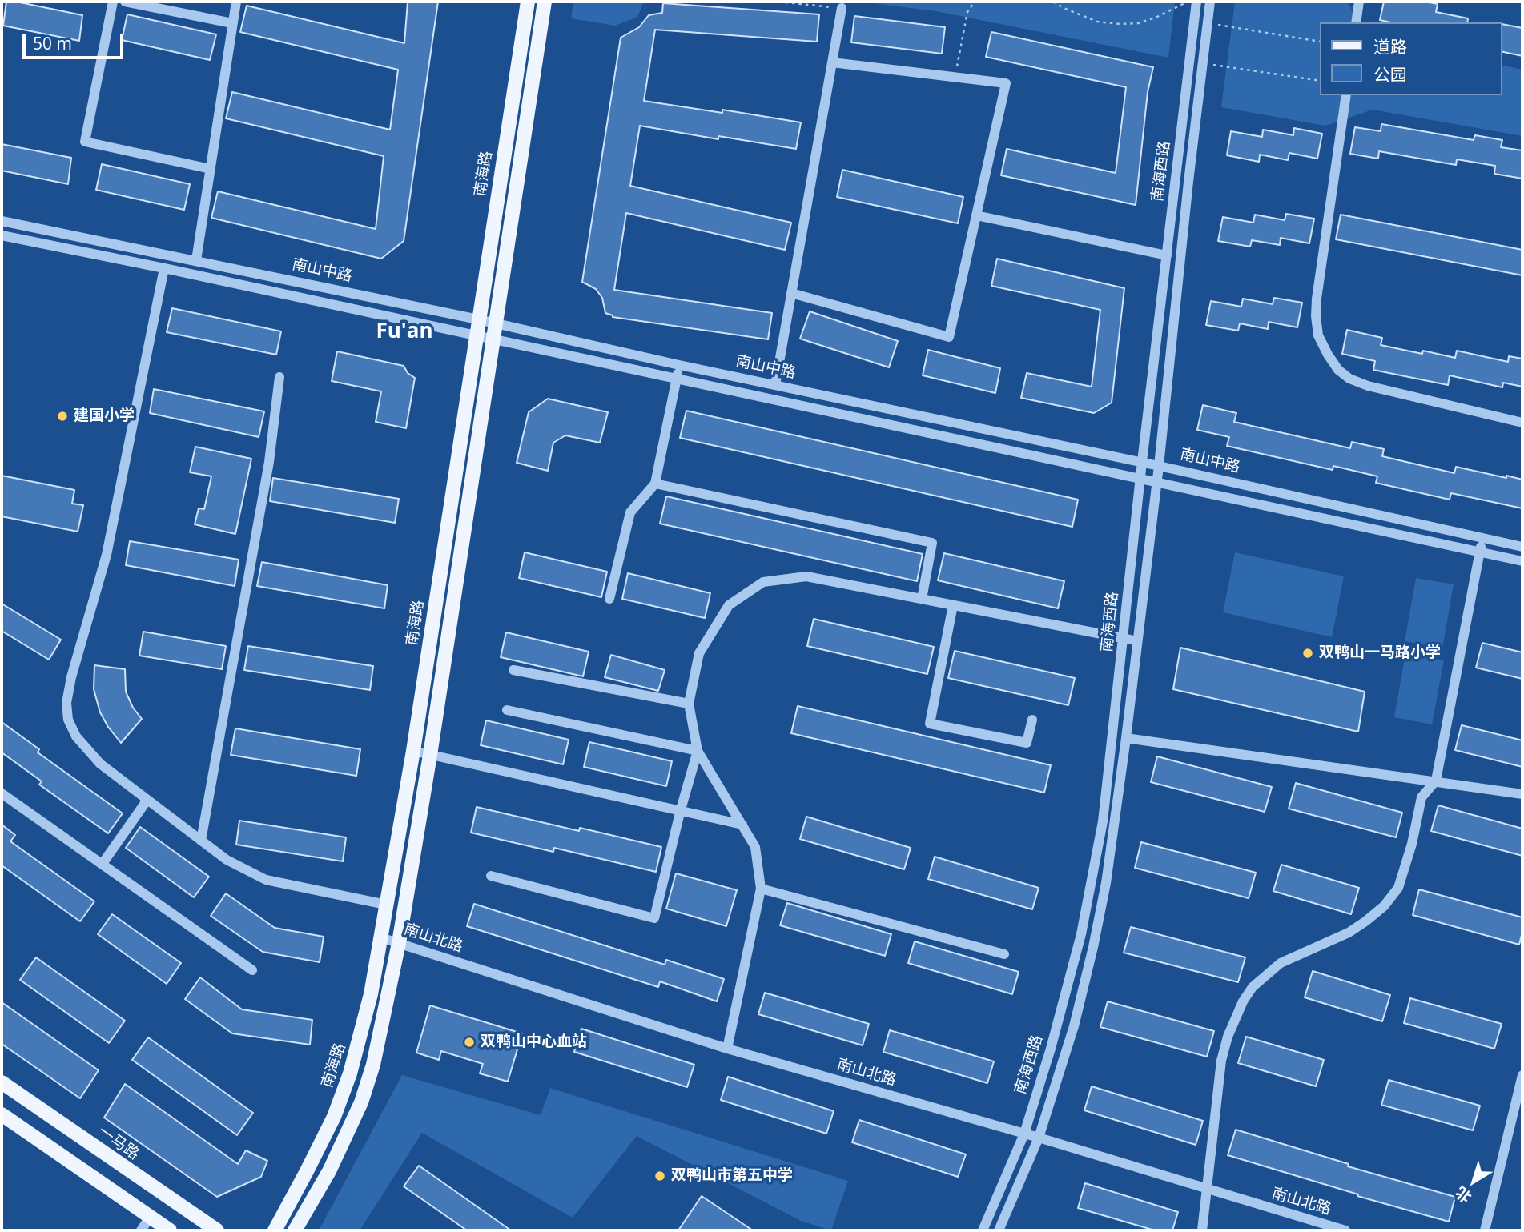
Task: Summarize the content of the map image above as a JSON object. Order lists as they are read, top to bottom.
{
  "streets": {
    "main road": ["南海路", "一马路"],
    "street": ["南海西路", "南山中路", "南山北路"]
  },
  "crossings": [
    ["南海西路", "南山中路"],
    ["南海西路", "南山北路"],
    ["南海路", "南山中路"],
    ["南海路", "南山北路"]
  ],
  "districts": ["Fu'an"],
  "places": [
    "建国小学",
    "双鸭山一马路小学",
    "双鸭山中心血站",
    "双鸭山市第五中学"
  ],
  "legend": ["道路", "公园"],
  "scale_bar": "50 m",
  "north": "bottom left"
}
